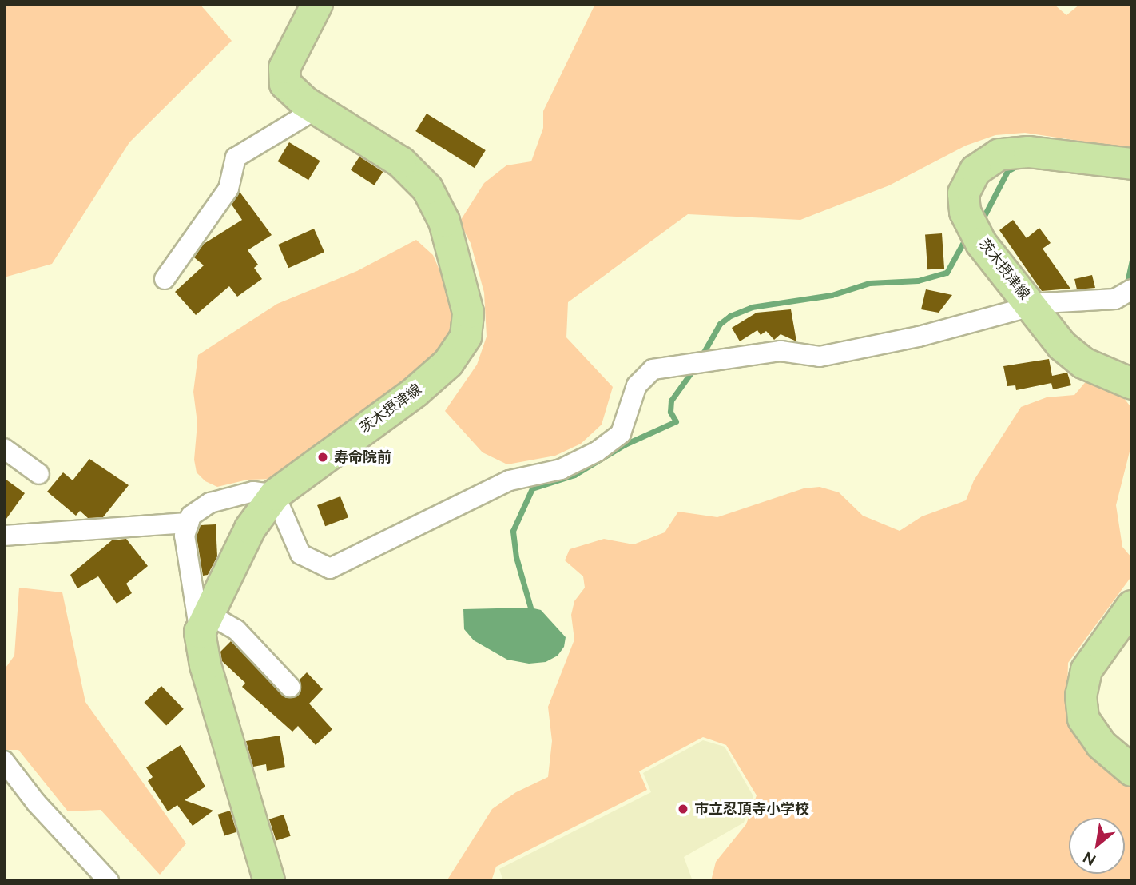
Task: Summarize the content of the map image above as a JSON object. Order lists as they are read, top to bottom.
{
  "streets": {
    "main road": ["茨木摂津線"]
  },
  "places": ["寿命院前", "市立忍頂寺小学校"],
  "north": "bottom left"
}
